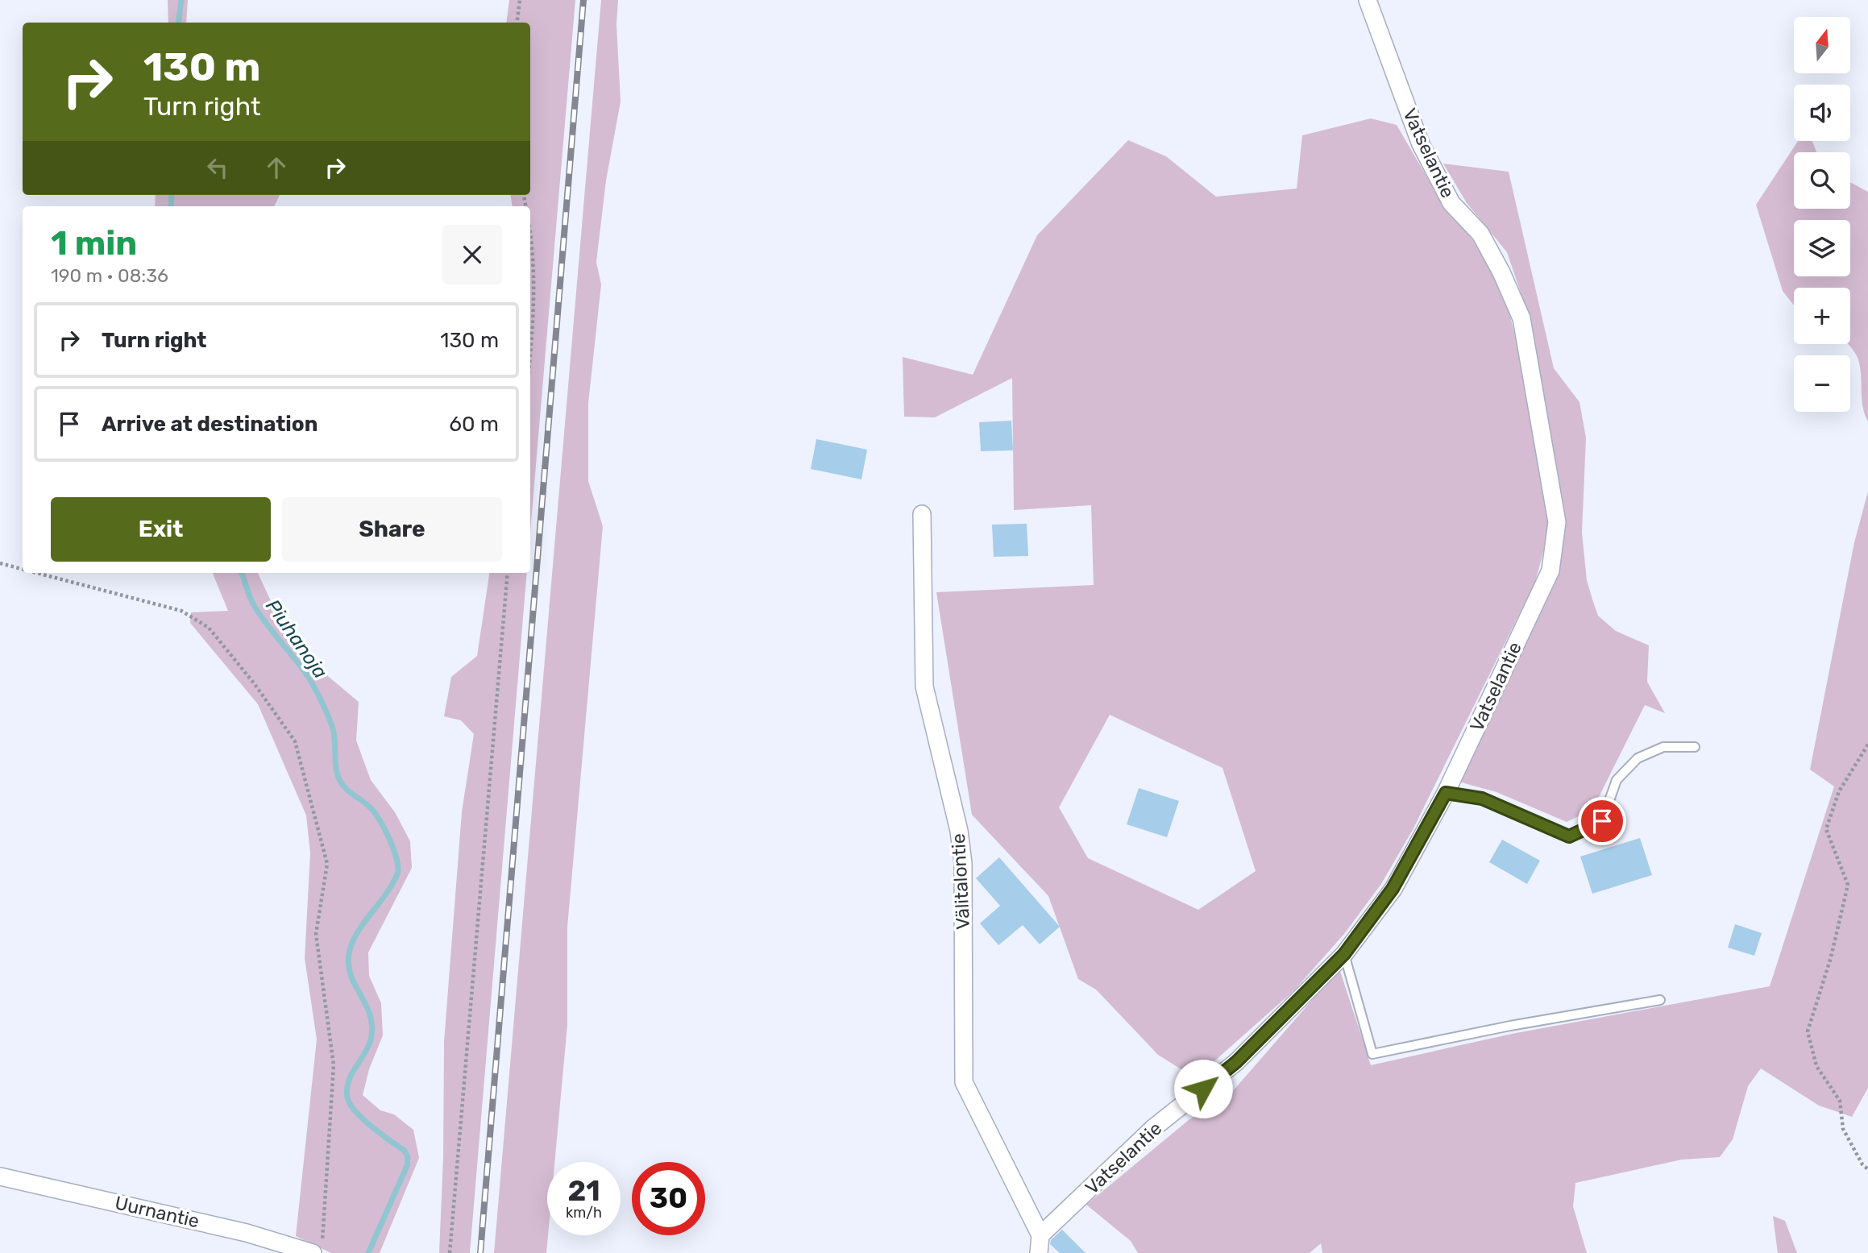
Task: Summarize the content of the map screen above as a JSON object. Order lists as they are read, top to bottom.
{
  "streets": {
    "street": ["Vatselantie", "Välitalontie", "Uurnantie"]
  },
  "crossings": [
    ["Vatselantie", "Välitalontie"]
  ],
  "water": ["Piuhanoja"],
  "north": "top",
  "page": {
    "map_buttons": ["+", "−"],
    "turn": ["130 m", "Turn right"],
    "heading": ["1 min", "190 m · 08:36"],
    "list": [
      {
        "name": "Turn right",
        "value": "130 m"
      },
      {
        "name": "Arrive at destination",
        "value": "60 m"
      }
    ],
    "buttons": ["Exit", "Share"],
    "speed": "21 km/h",
    "limit": "30"
  }
}
